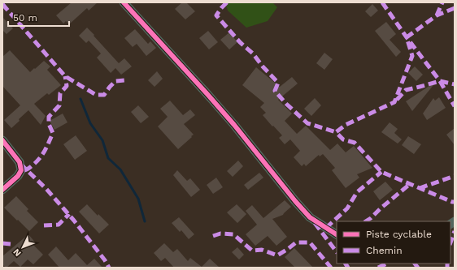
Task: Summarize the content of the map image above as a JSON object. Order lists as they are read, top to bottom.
{
  "legend": ["Piste cyclable", "Chemin"],
  "scale_bar": "50 m",
  "north": "bottom left"
}
